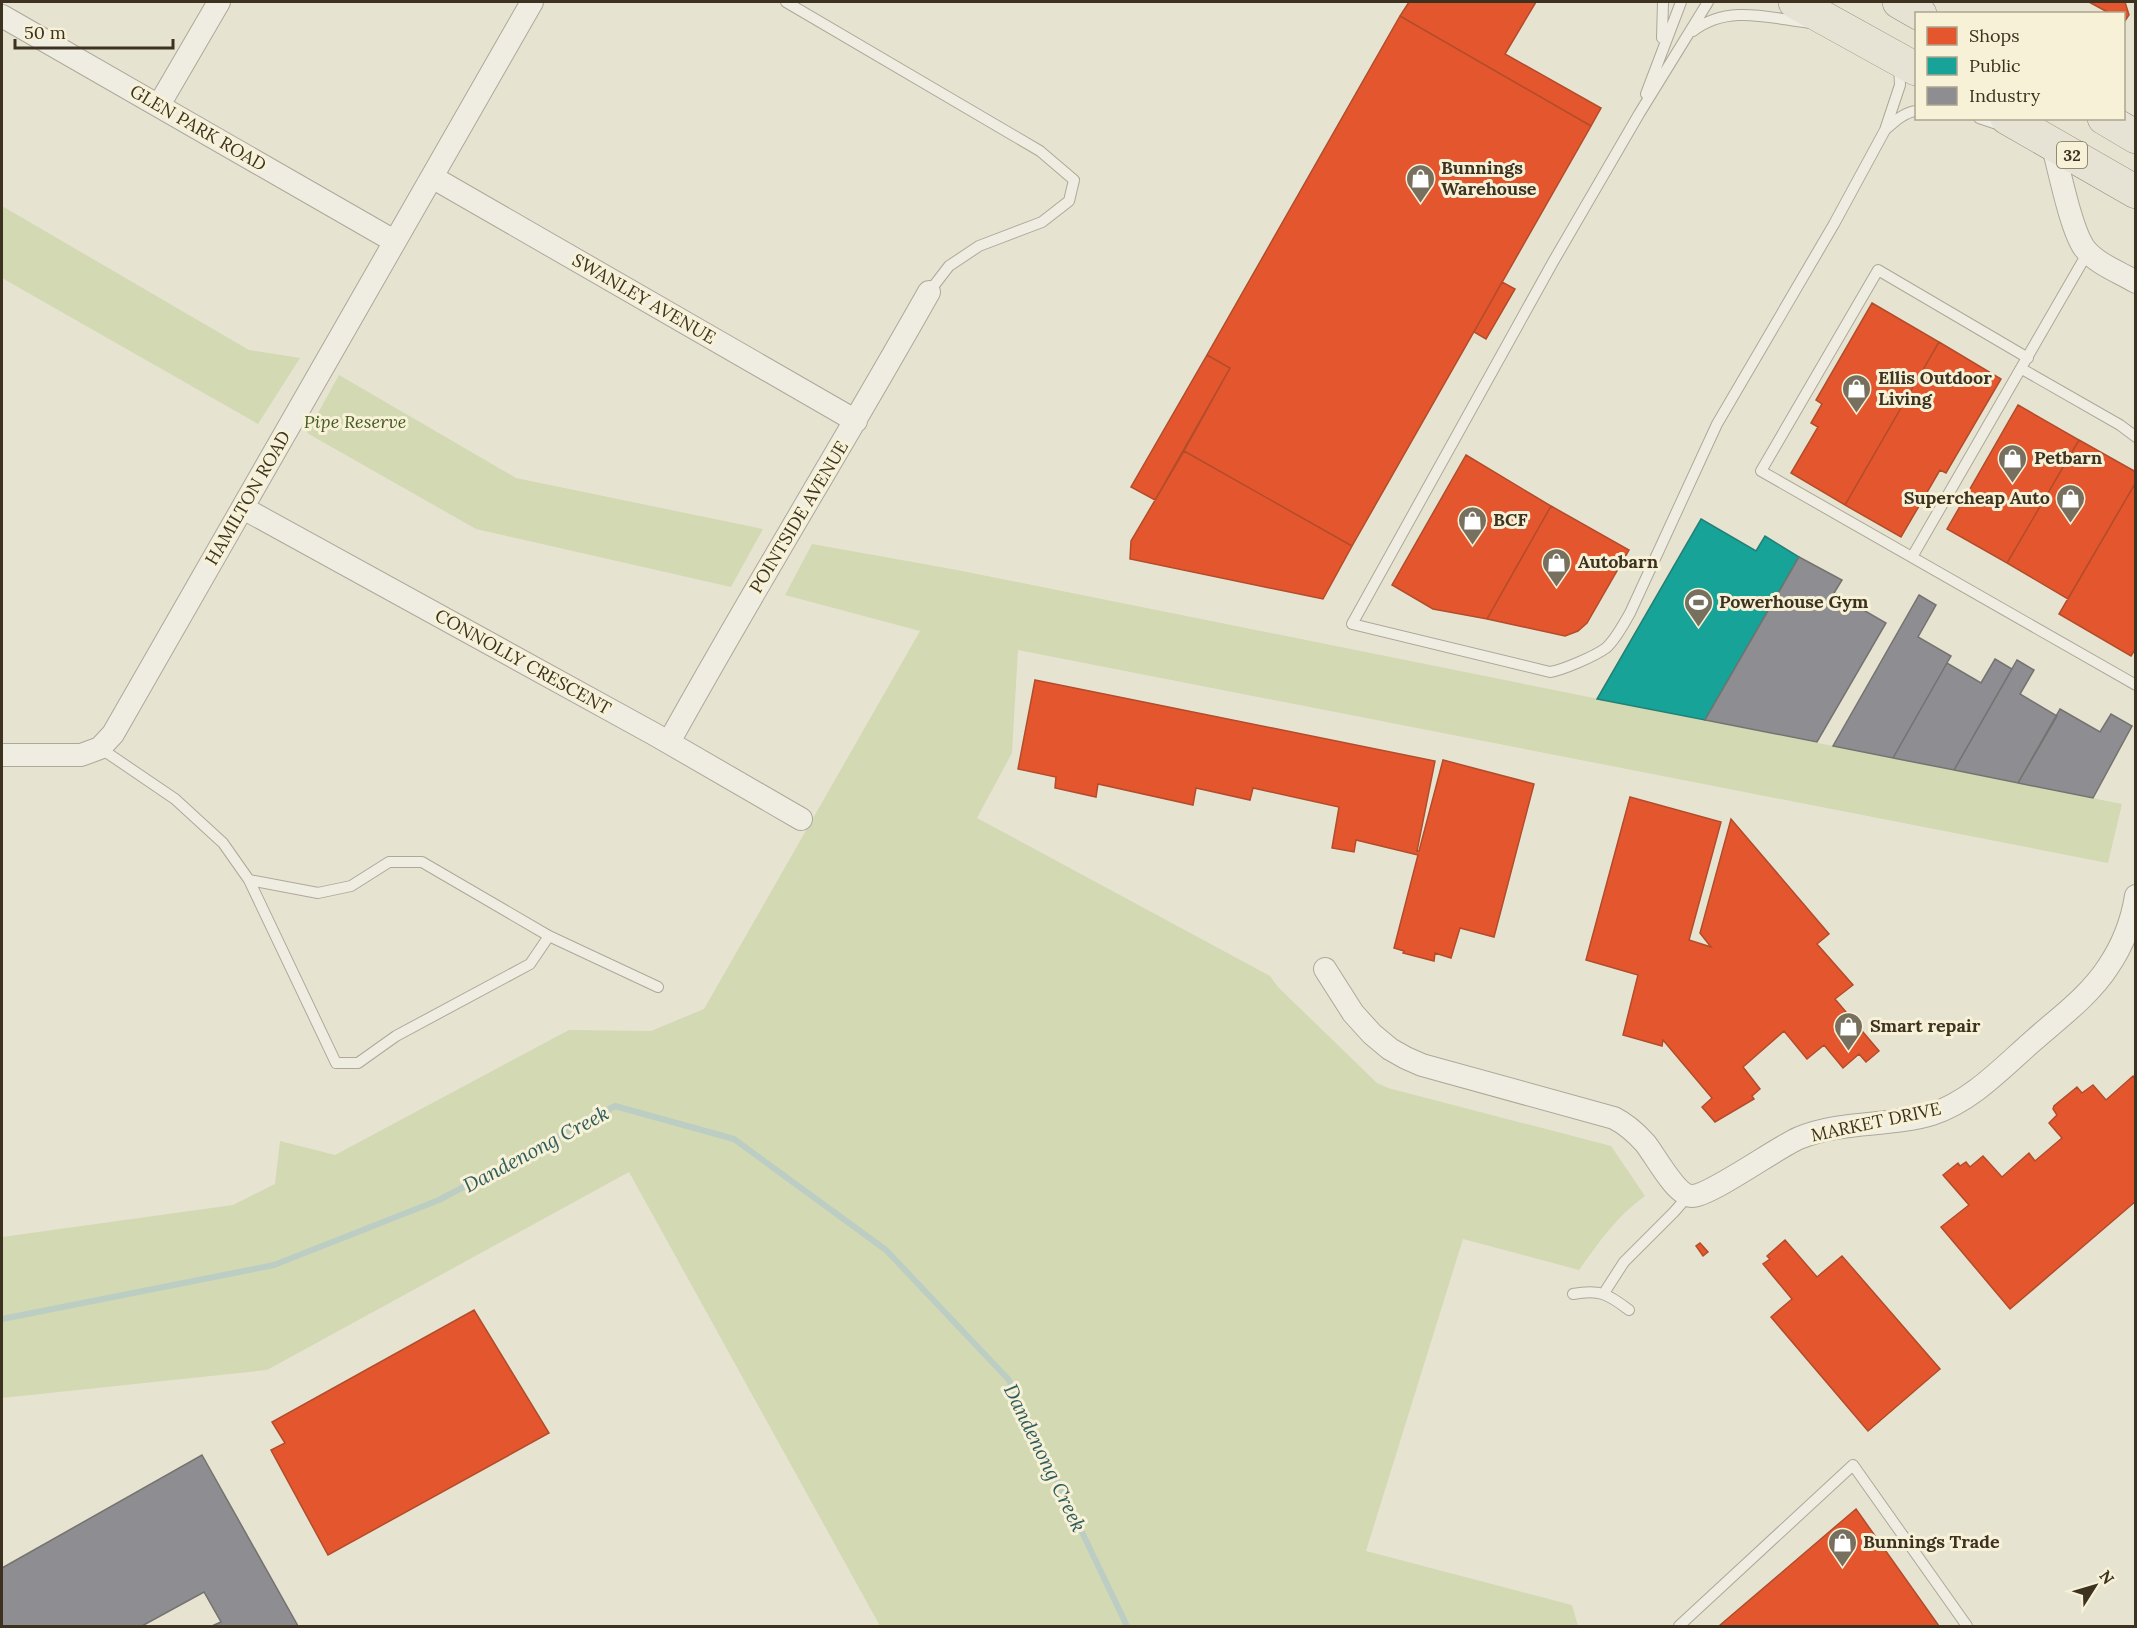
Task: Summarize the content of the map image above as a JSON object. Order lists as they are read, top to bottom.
{
  "streets": {
    "main road": ["32"],
    "street": [
      "GLEN PARK ROAD",
      "SWANLEY AVENUE",
      "HAMILTON ROAD",
      "POINTSIDE AVENUE",
      "CONNOLLY CRESCENT",
      "MARKET DRIVE"
    ]
  },
  "crossings": [
    ["GLEN PARK ROAD", "HAMILTON ROAD"],
    ["SWANLEY AVENUE", "HAMILTON ROAD"],
    ["SWANLEY AVENUE", "POINTSIDE AVENUE"],
    ["HAMILTON ROAD", "CONNOLLY CRESCENT"],
    ["POINTSIDE AVENUE", "CONNOLLY CRESCENT"]
  ],
  "water": ["Dandenong Creek"],
  "parks": ["Pipe Reserve"],
  "places": {
    "shop": [
      "Bunnings Warehouse",
      "Ellis Outdoor Living",
      "Petbarn",
      "Supercheap Auto",
      "BCF",
      "Autobarn",
      "Smart repair",
      "Bunnings Trade"
    ],
    "sports": ["Powerhouse Gym"]
  },
  "legend": ["Shops", "Public", "Industry"],
  "scale_bar": "50 m",
  "north": "top right"
}
